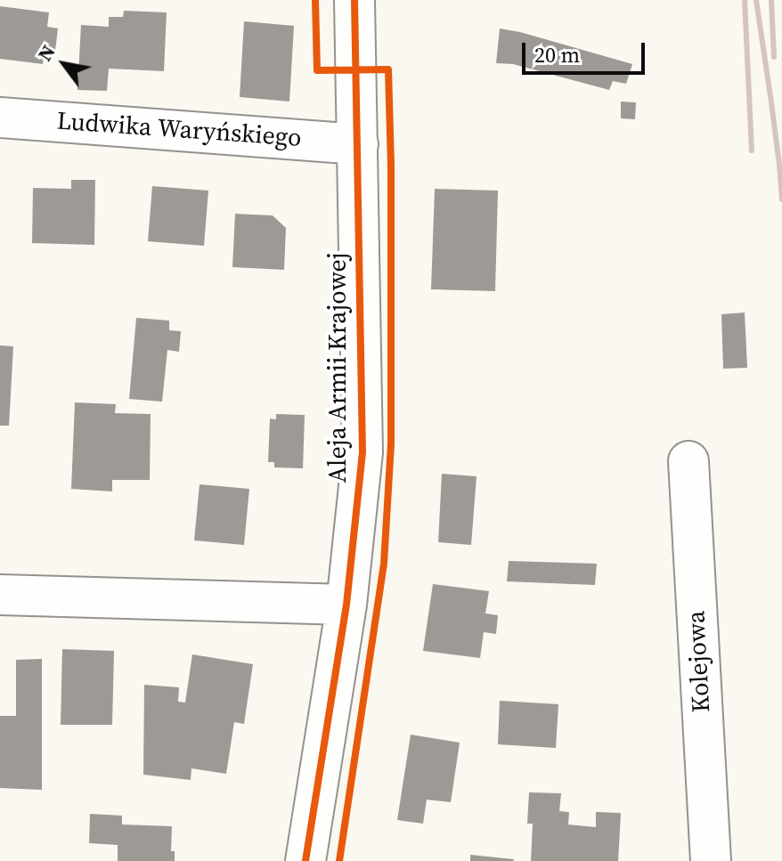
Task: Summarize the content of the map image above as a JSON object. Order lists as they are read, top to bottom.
{
  "streets": {
    "street": ["Ludwika Waryńskiego", "Aleja Armii Krajowej", "Kolejowa"]
  },
  "crossings": [
    ["Ludwika Waryńskiego", "Aleja Armii Krajowej"]
  ],
  "scale_bar": "20 m",
  "north": "top left"
}
